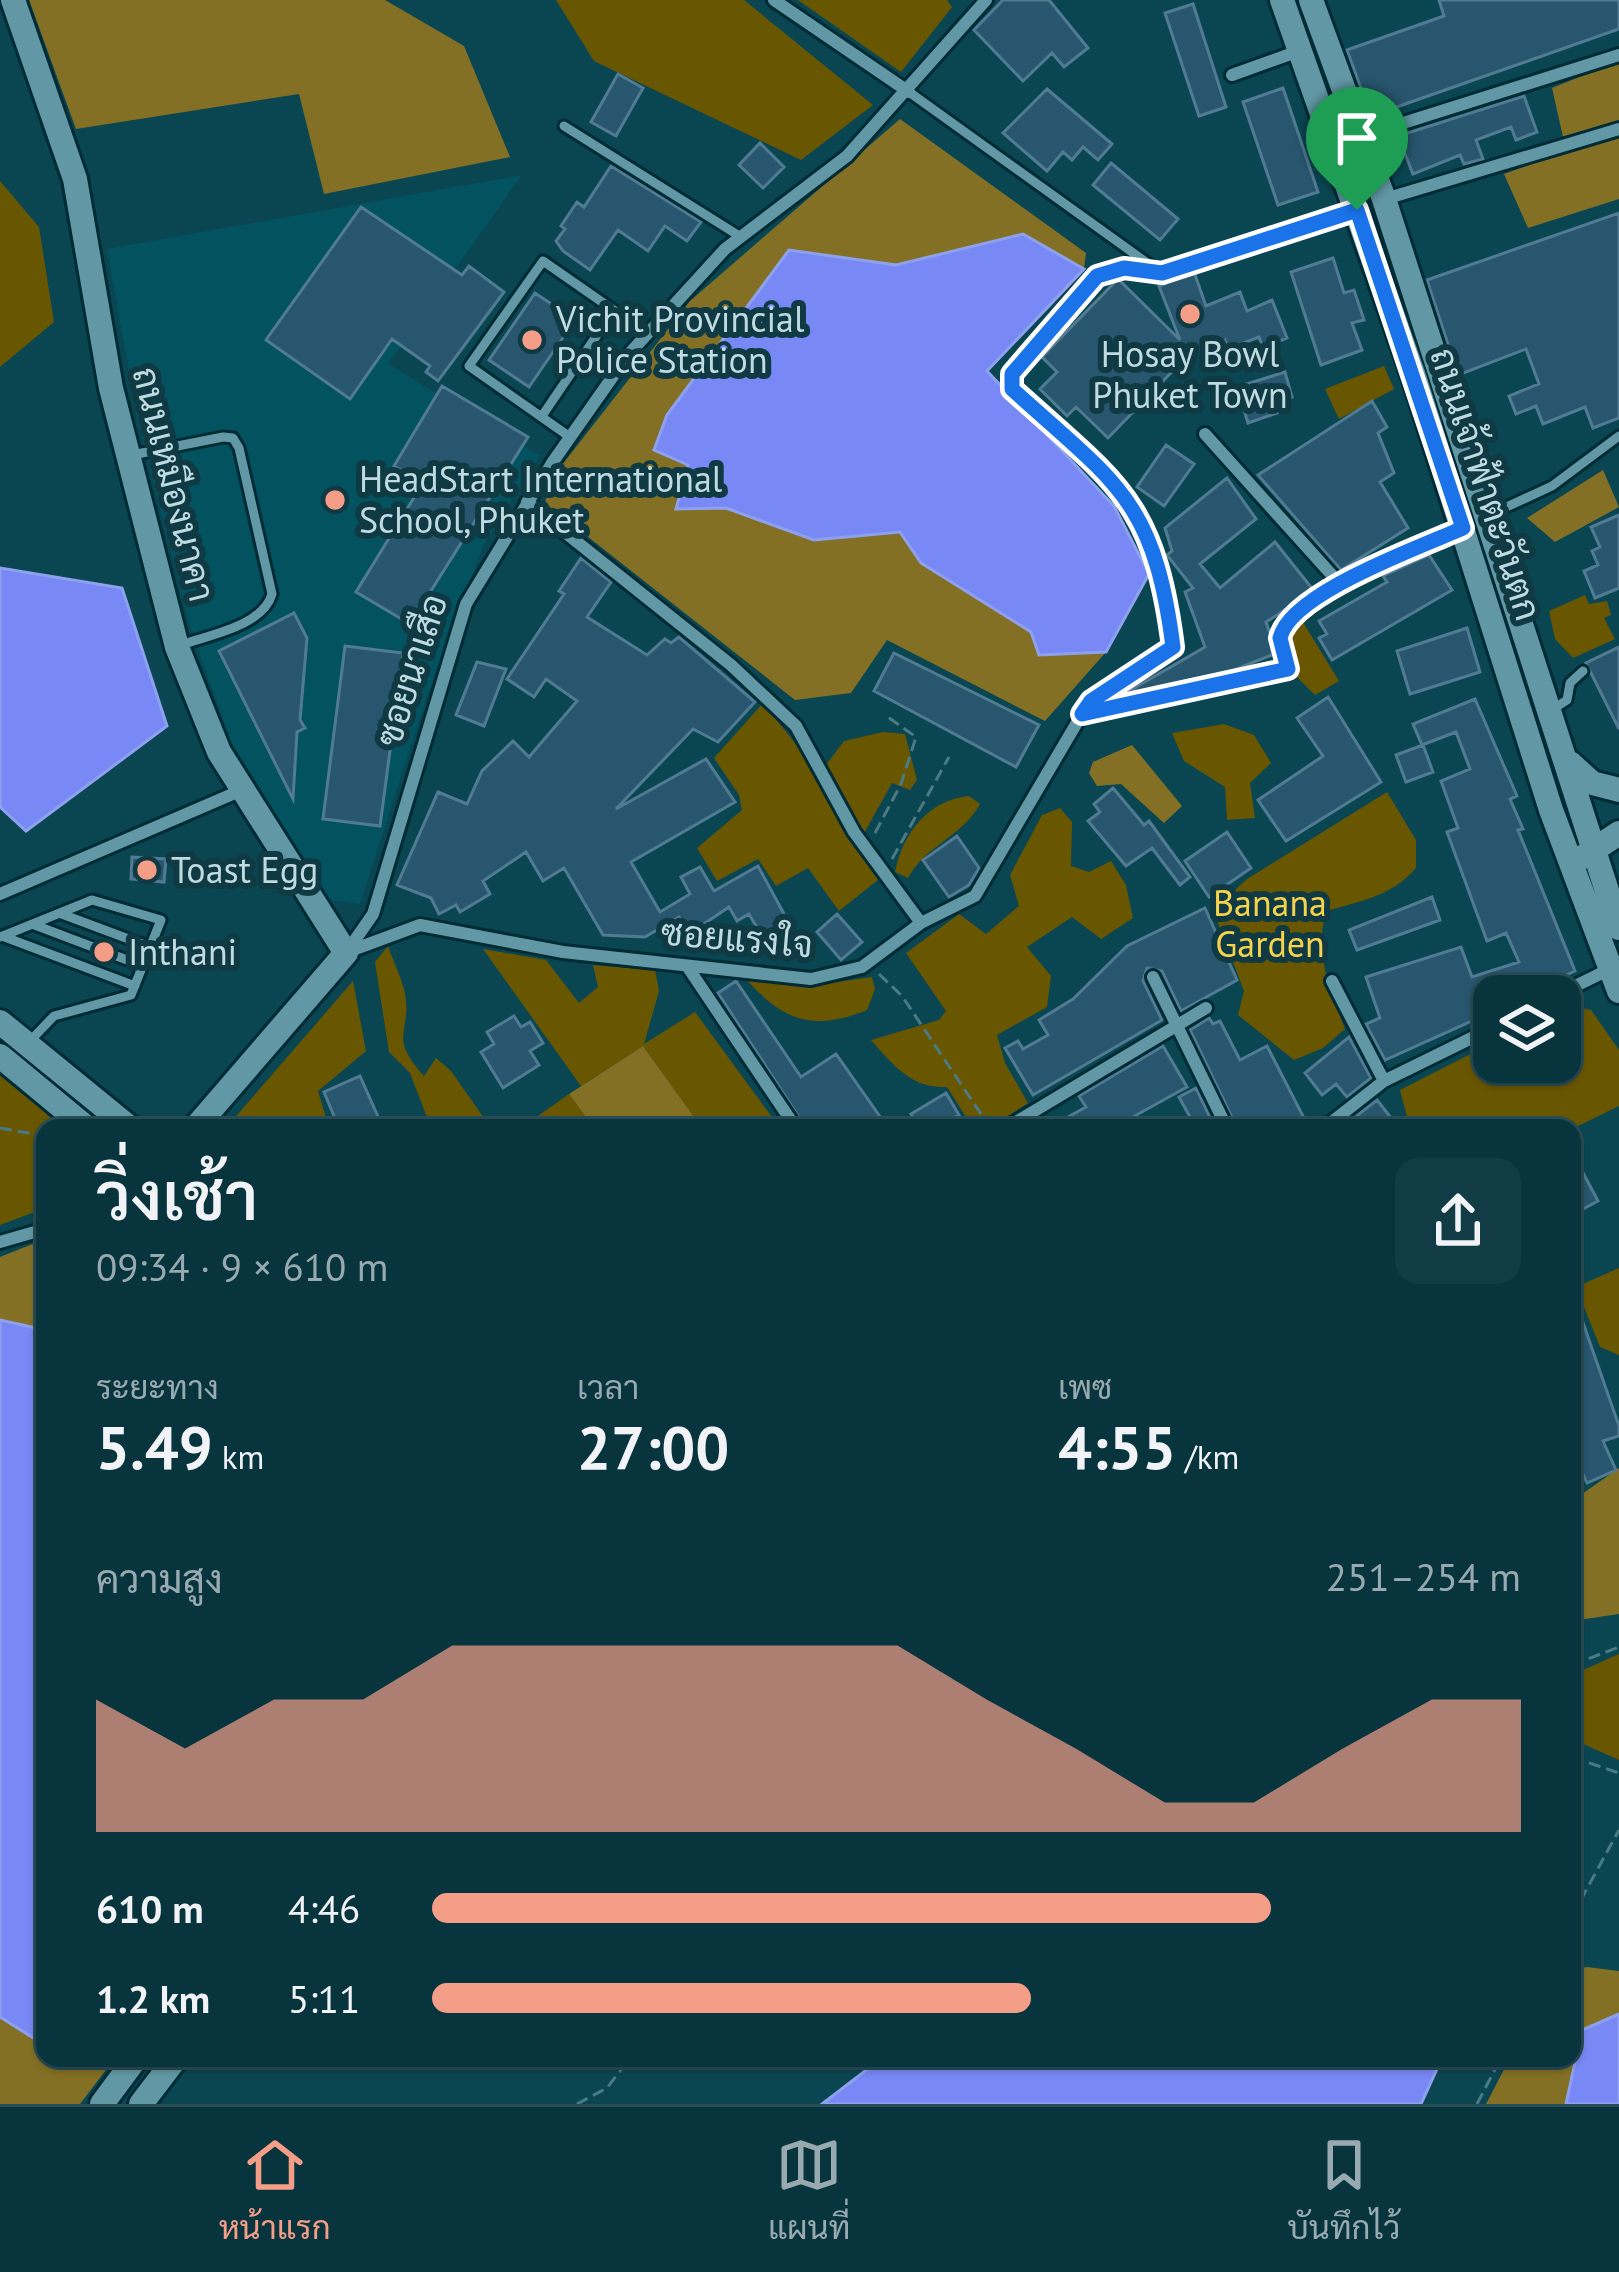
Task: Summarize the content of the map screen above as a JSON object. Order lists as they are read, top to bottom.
{
  "streets": {
    "main road": ["ถนนเหมืองนาคา", "ถนนเจ้าฟ้าตะวันตก", "ซอยนาเสือ"],
    "street": ["ซอยแรงใจ"]
  },
  "crossings": [
    ["ถนนเหมืองนาคา", "ซอยนาเสือ"],
    ["ถนนเหมืองนาคา", "ซอยแรงใจ"],
    ["ซอยนาเสือ", "ซอยแรงใจ"]
  ],
  "parks": ["Banana Garden"],
  "places": [
    "Hosay Bowl Phuket Town",
    "Vichit Provincial Police Station",
    "HeadStart International School, Phuket",
    "Toast Egg",
    "Inthani"
  ],
  "page": {
    "heading": ["วิ่งเช้า", "09:34 · 9 × 610 m"],
    "stats": [
      ["ระยะทาง", "5.49 km"],
      ["เวลา", "27:00"],
      ["เพซ", "4:55 /km"]
    ],
    "chart": ["ความสูง", "251–254 m"],
    "list": [
      {
        "name": "610 m",
        "note": "4:46"
      },
      {
        "name": "1.2 km",
        "note": "5:11"
      }
    ],
    "tabs": ["หน้าแรก", "แผนที่", "บันทึกไว้"]
  }
}
